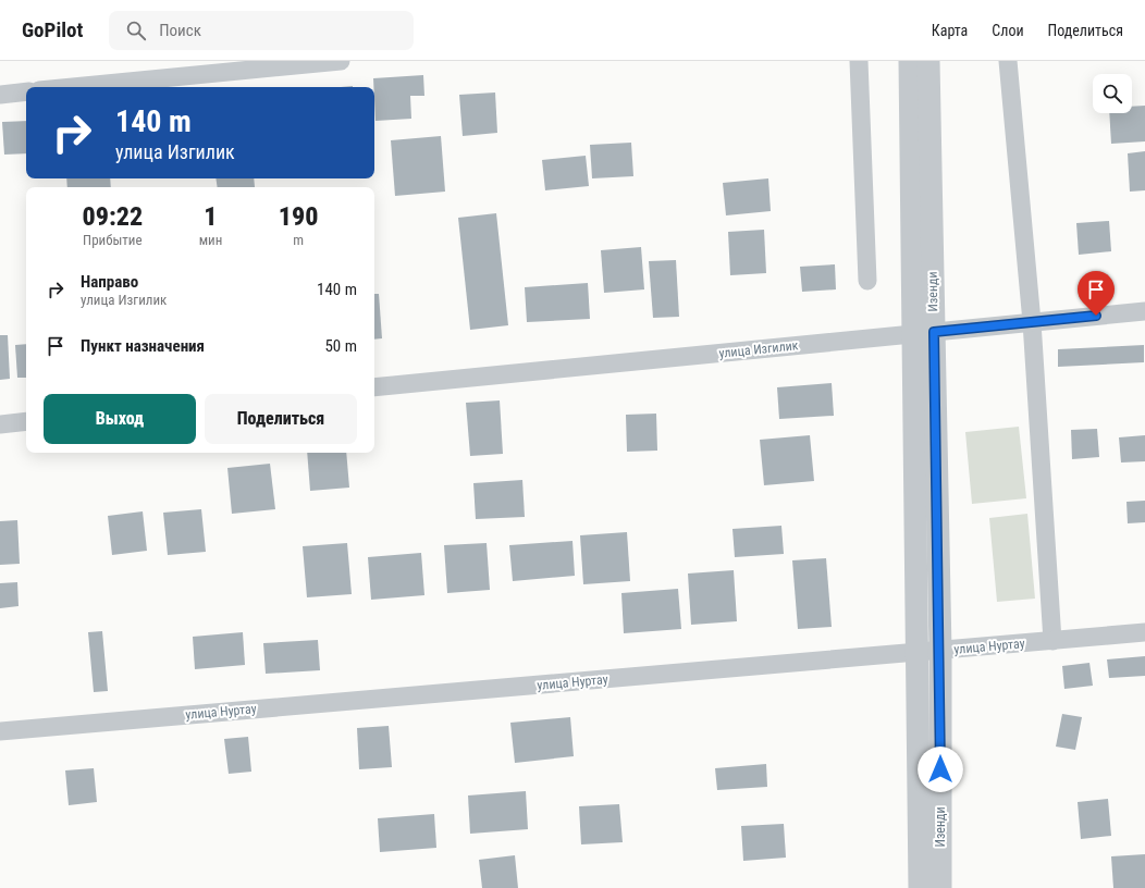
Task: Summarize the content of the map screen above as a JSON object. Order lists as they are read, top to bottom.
{
  "streets": {
    "street": ["Изенди", "улица Изгилик", "улица Нуртау"]
  },
  "crossings": [
    ["Изенди", "улица Изгилик"],
    ["Изенди", "улица Нуртау"]
  ],
  "page": {
    "header": "GoPilot",
    "search": "Поиск",
    "nav": ["Карта", "Слои", "Поделиться"],
    "turn": ["140 m", "улица Изгилик"],
    "eta": [
      "09:22",
      "Прибытие",
      "1",
      "мин",
      "190",
      "m"
    ],
    "list": [
      {
        "name": "Направо",
        "note": "улица Изгилик",
        "value": "140 m"
      },
      {
        "name": "Пункт назначения",
        "value": "50 m"
      }
    ],
    "buttons": ["Выход", "Поделиться"]
  }
}
